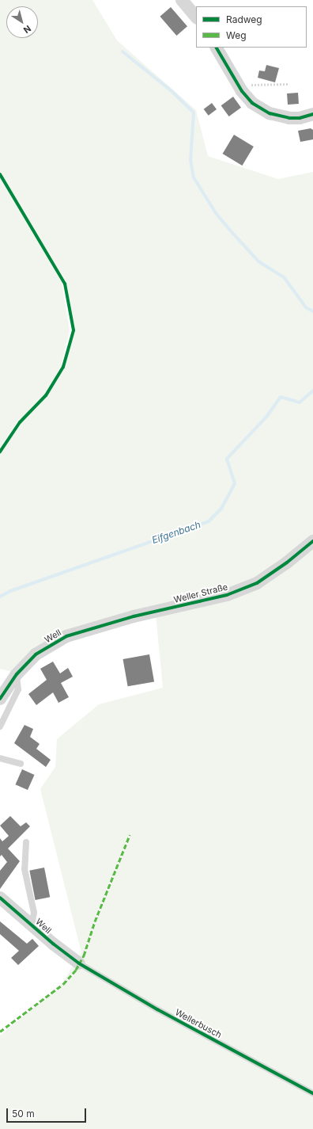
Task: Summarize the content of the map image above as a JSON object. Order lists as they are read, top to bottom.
{
  "streets": {
    "street": ["Weller Straße", "Well"],
    "lane": ["Wellerbusch"]
  },
  "crossings": [
    ["Weller Straße", "Well"],
    ["Well", "Wellerbusch"]
  ],
  "water": ["Eifgenbach"],
  "legend": ["Radweg", "Weg"],
  "scale_bar": "50 m",
  "north": "bottom right"
}
